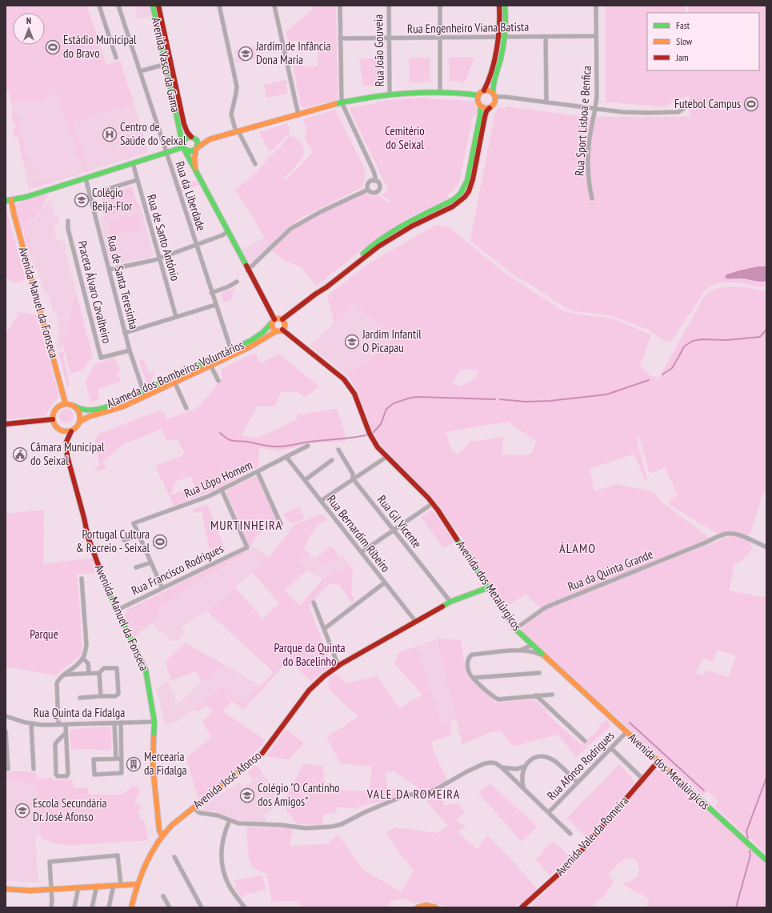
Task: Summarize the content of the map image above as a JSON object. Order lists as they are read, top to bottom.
{
  "streets": {
    "main road": [
      "Avenida Vasco da Gama",
      "Avenida Manuel da Fonseca",
      "Alameda dos Bombeiros Voluntários",
      "Avenida dos Metalúrgicos",
      "Avenida José Afonso",
      "Avenida Vale da Romeira"
    ],
    "street": [
      "Rua Engenheiro Viana Batista",
      "Rua João Gouveia",
      "Rua Sport Lisboa e Benfica",
      "Rua da Liberdade",
      "Rua de Santo António",
      "Rua de Santa Teresinha",
      "Praceta Álvaro Cavalheiro",
      "Rua Lôpo Homem",
      "Rua Gil Vicente",
      "Rua Bernardim Ribeiro",
      "Rua Francisco Rodrigues",
      "Rua da Quinta Grande",
      "Rua Quinta da Fidalga",
      "Rua Afonso Rodrigues"
    ]
  },
  "crossings": [
    ["Rua Engenheiro Viana Batista", "Rua João Gouveia"],
    ["Rua Engenheiro Viana Batista", "Rua Sport Lisboa e Benfica"],
    ["Rua da Liberdade", "Alameda dos Bombeiros Voluntários"],
    ["Rua de Santa Teresinha", "Praceta Álvaro Cavalheiro"],
    ["Rua de Santa Teresinha", "Alameda dos Bombeiros Voluntários"],
    ["Avenida Manuel da Fonseca", "Alameda dos Bombeiros Voluntários"],
    ["Avenida Manuel da Fonseca", "Rua Francisco Rodrigues"],
    ["Avenida Manuel da Fonseca", "Rua Quinta da Fidalga"],
    ["Avenida Manuel da Fonseca", "Avenida José Afonso"],
    ["Alameda dos Bombeiros Voluntários", "Avenida dos Metalúrgicos"],
    ["Rua Lôpo Homem", "Rua Bernardim Ribeiro"],
    ["Rua Lôpo Homem", "Rua Francisco Rodrigues"],
    ["Rua Gil Vicente", "Avenida José Afonso"],
    ["Rua Bernardim Ribeiro", "Avenida José Afonso"],
    ["Rua da Quinta Grande", "Avenida dos Metalúrgicos"],
    ["Avenida dos Metalúrgicos", "Rua Afonso Rodrigues"],
    ["Avenida dos Metalúrgicos", "Avenida José Afonso"],
    ["Avenida dos Metalúrgicos", "Avenida Vale da Romeira"]
  ],
  "districts": ["MURTINHEIRA", "ÁLAMO", "VALE DA ROMEIRA"],
  "parks": ["Cemitério do Seixal", "Parque", "Parque da Quinta do Bacelinho"],
  "places": {
    "sports": ["Estádio Municipal do Bravo", "Futebol Campus", "Portugal Cultura & Recreio - Seixal"],
    "school or university": [
      "Jardim de Infância Dona Maria",
      "Colégio Beija-Flor",
      "Jardim Infantil O Picapau",
      "Colégio \"O Cantinho dos Amigos\"",
      "Escola Secundária Dr. José Afonso"
    ],
    "hospital": ["Centro de Saúde do Seixal"],
    "public building": ["Câmara Municipal do Seixal"],
    "building": ["Mercearia da Fidalga"]
  },
  "legend": ["Fast", "Slow", "Jam"],
  "north": "top"
}
